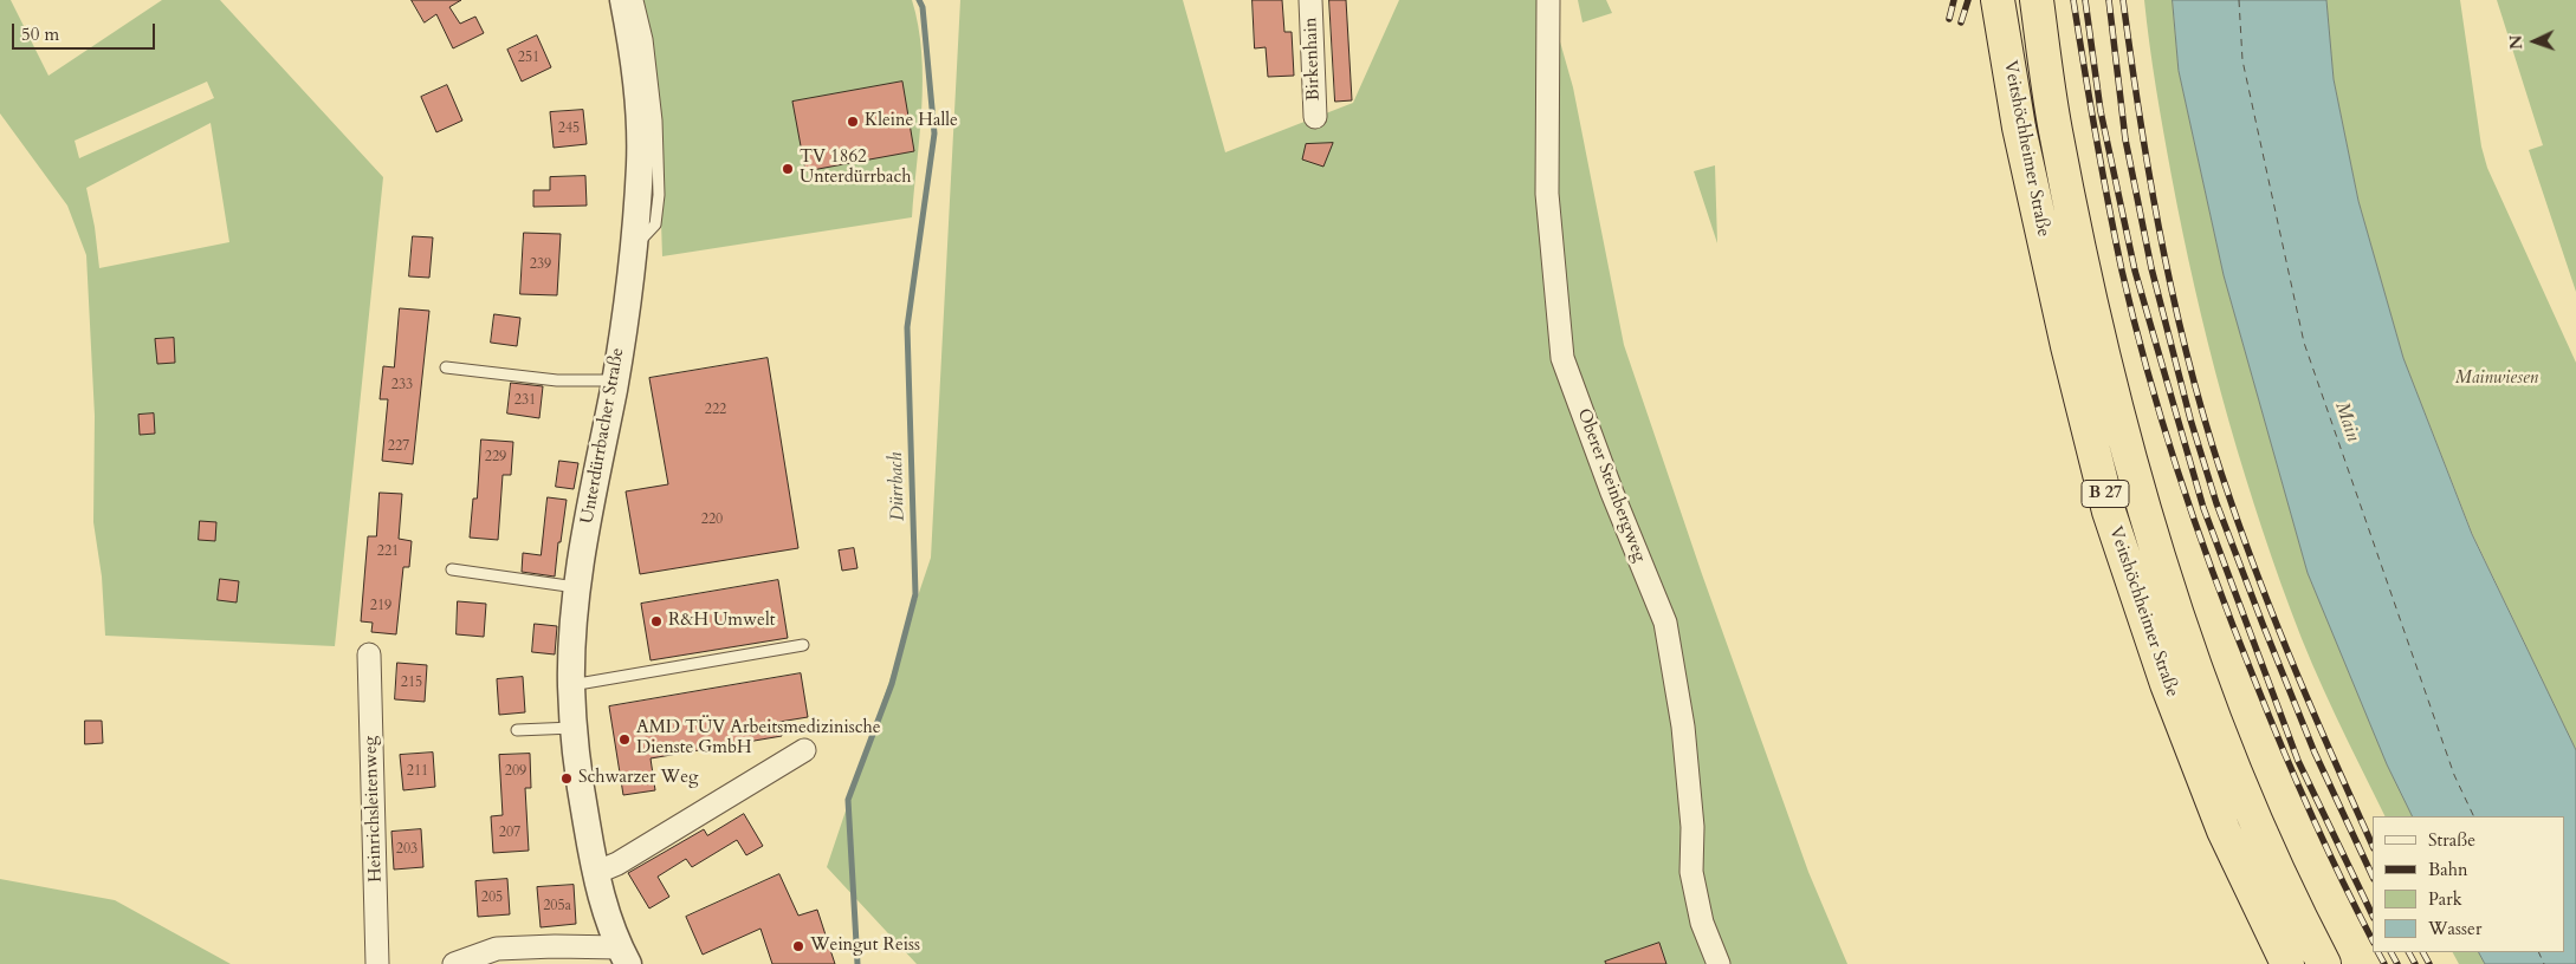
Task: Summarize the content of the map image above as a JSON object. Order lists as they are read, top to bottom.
{
  "streets": {
    "highway": ["Veitshöchheimer Straße", "B 27"],
    "street": [
      "Birkenhain",
      "Unterdürrbacher Straße",
      "Oberer Steinbergweg",
      "Heinrichsleitenweg"
    ]
  },
  "water": ["Main", "Dürrbach"],
  "parks": ["Mainwiesen"],
  "places": [
    "Kleine Halle",
    "TV 1862 Unterdürrbach",
    "R&H Umwelt",
    "AMD TÜV Arbeitsmedizinische Dienste GmbH",
    "Schwarzer Weg",
    "Weingut Reiss"
  ],
  "house_numbers": [
    "251",
    "245",
    "239",
    "233",
    "231",
    "222",
    "227",
    "229",
    "220",
    "221",
    "219",
    "215",
    "211",
    "209",
    "207",
    "203",
    "205",
    "205a"
  ],
  "legend": [
    "Straße",
    "Bahn",
    "Park",
    "Wasser"
  ],
  "scale_bar": "50 m",
  "north": "left"
}
